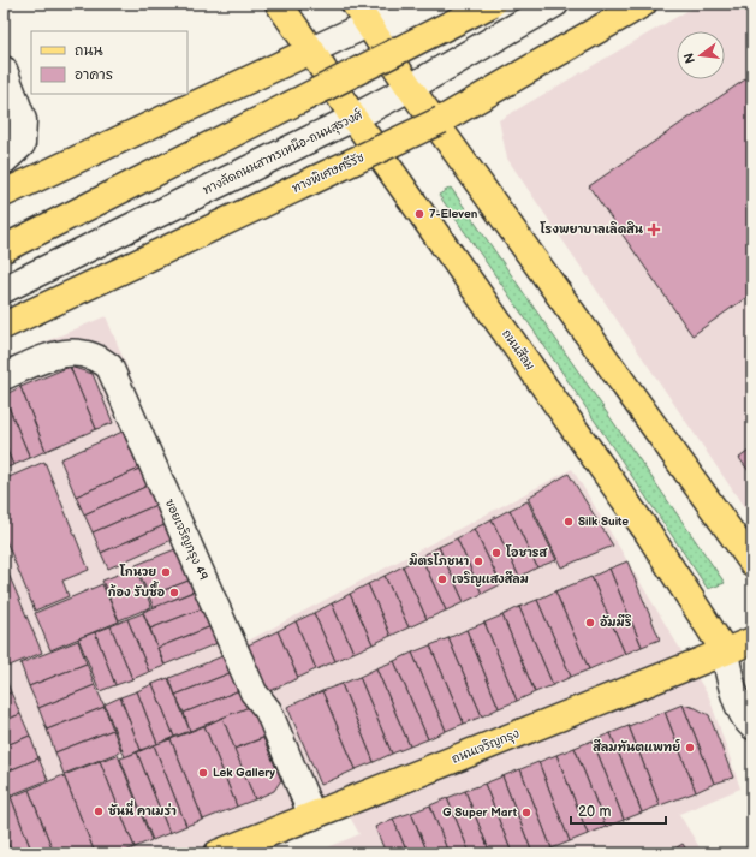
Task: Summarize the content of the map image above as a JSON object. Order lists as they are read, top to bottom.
{
  "streets": {
    "main road": ["ทางพิเศษศรีรัช", "ถนนสีลม", "ถนนเจริญกรุง"],
    "street": ["ทางลัดถนนสาทรเหนือ-ถนนสุรวงศ์", "ซอยเจริญกรุง 49"]
  },
  "crossings": [
    ["ทางลัดถนนสาทรเหนือ-ถนนสุรวงศ์", "ถนนสีลม"],
    ["ถนนสีลม", "ถนนเจริญกรุง"],
    ["ซอยเจริญกรุง 49", "ถนนเจริญกรุง"]
  ],
  "places": {
    "other": [
      "7-Eleven",
      "Silk Suite",
      "โอชารส",
      "มิตรโภชนา",
      "โกนวย",
      "เจริญแสงสีลม",
      "ก้อง รับซื้อ",
      "อัมมีริ",
      "สีลมทันตแพทย์",
      "Lek Gallery",
      "ซันนี่ คาเมร่า",
      "G Super Mart"
    ],
    "health": ["โรงพยาบาลเลิดสิน"]
  },
  "legend": ["ถนน", "อาคาร"],
  "scale_bar": "20 m",
  "north": "left"
}
